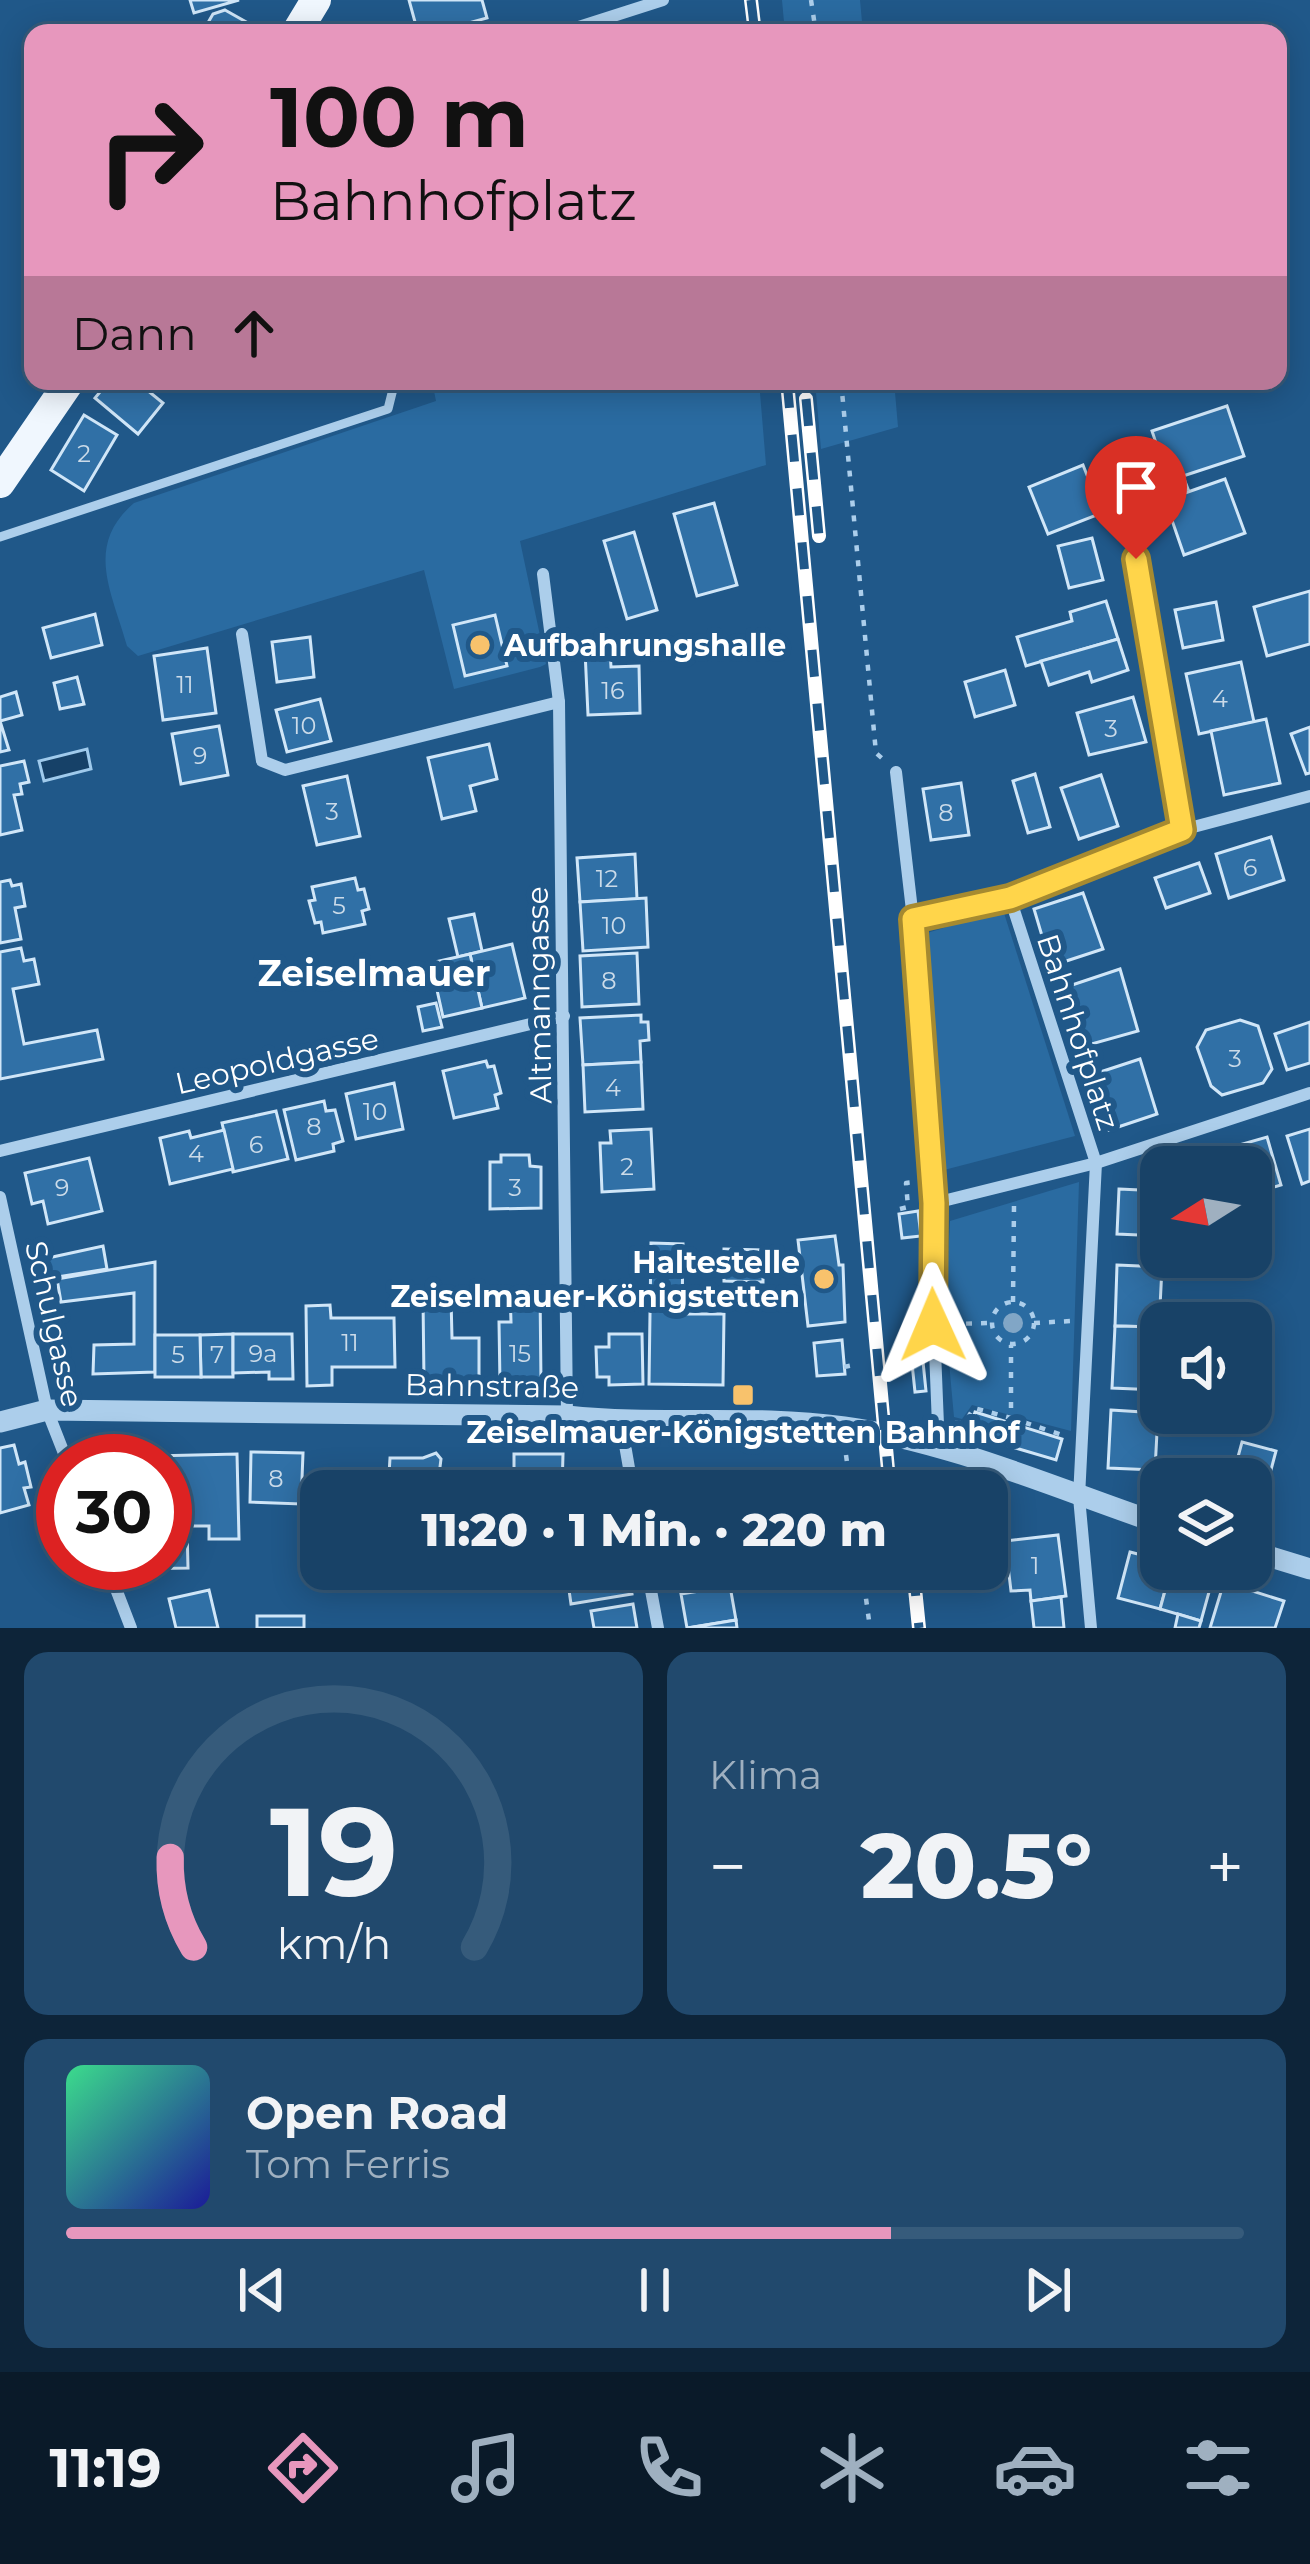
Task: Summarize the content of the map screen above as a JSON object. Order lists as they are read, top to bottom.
{
  "streets": {
    "street": [
      "Altmanngasse",
      "Bahnhofplatz",
      "Leopoldgasse",
      "Schulgasse",
      "Bahnstraße"
    ]
  },
  "crossings": [
    ["Altmanngasse", "Leopoldgasse"],
    ["Altmanngasse", "Bahnstraße"],
    ["Bahnhofplatz", "Bahnstraße"],
    ["Schulgasse", "Bahnstraße"]
  ],
  "districts": ["Zeiselmauer"],
  "places": {
    "other": ["Aufbahrungshalle", "Haltestelle Zeiselmauer-Königstetten"],
    "transit": ["Zeiselmauer-Königstetten Bahnhof"]
  },
  "house_numbers": [
    "2",
    "11",
    "16",
    "4",
    "10",
    "3",
    "9",
    "3",
    "8",
    "6",
    "12",
    "5",
    "10",
    "8",
    "3",
    "4",
    "10",
    "8",
    "6",
    "4",
    "2",
    "9",
    "3",
    "11",
    "9a",
    "15",
    "5",
    "7",
    "8",
    "1"
  ],
  "north": "left",
  "page": {
    "turn": ["100 m", "Bahnhofplatz"],
    "then": "Dann",
    "limit": "30",
    "trip": "11:20 · 1 Min. · 220 m",
    "tile": "Klima",
    "heat": ["−", "20.5°", "+"],
    "song": ["Open Road", "Tom Ferris"],
    "tabs": "11:19",
    "gauge": ["19", "km/h"]
  }
}
